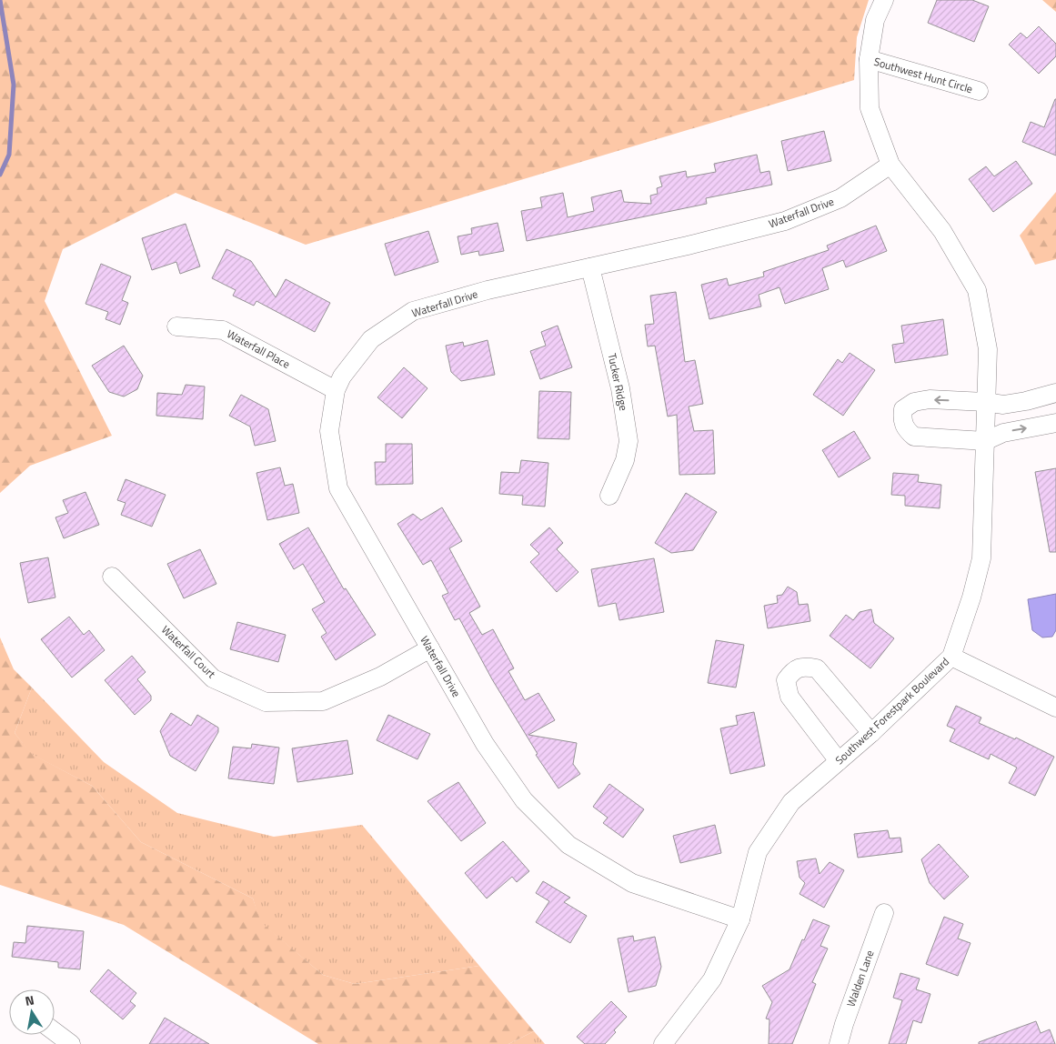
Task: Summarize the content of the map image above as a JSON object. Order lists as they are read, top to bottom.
{
  "streets": {
    "street": [
      "Southwest Hunt Circle",
      "Waterfall Drive",
      "Waterfall Place",
      "Tucker Ridge",
      "Waterfall Court",
      "Southwest Forestpark Boulevard",
      "Walden Lane"
    ]
  },
  "crossings": [
    ["Waterfall Drive", "Waterfall Place"],
    ["Waterfall Drive", "Tucker Ridge"],
    ["Waterfall Drive", "Waterfall Court"],
    ["Waterfall Drive", "Southwest Forestpark Boulevard"]
  ],
  "north": "top"
}
